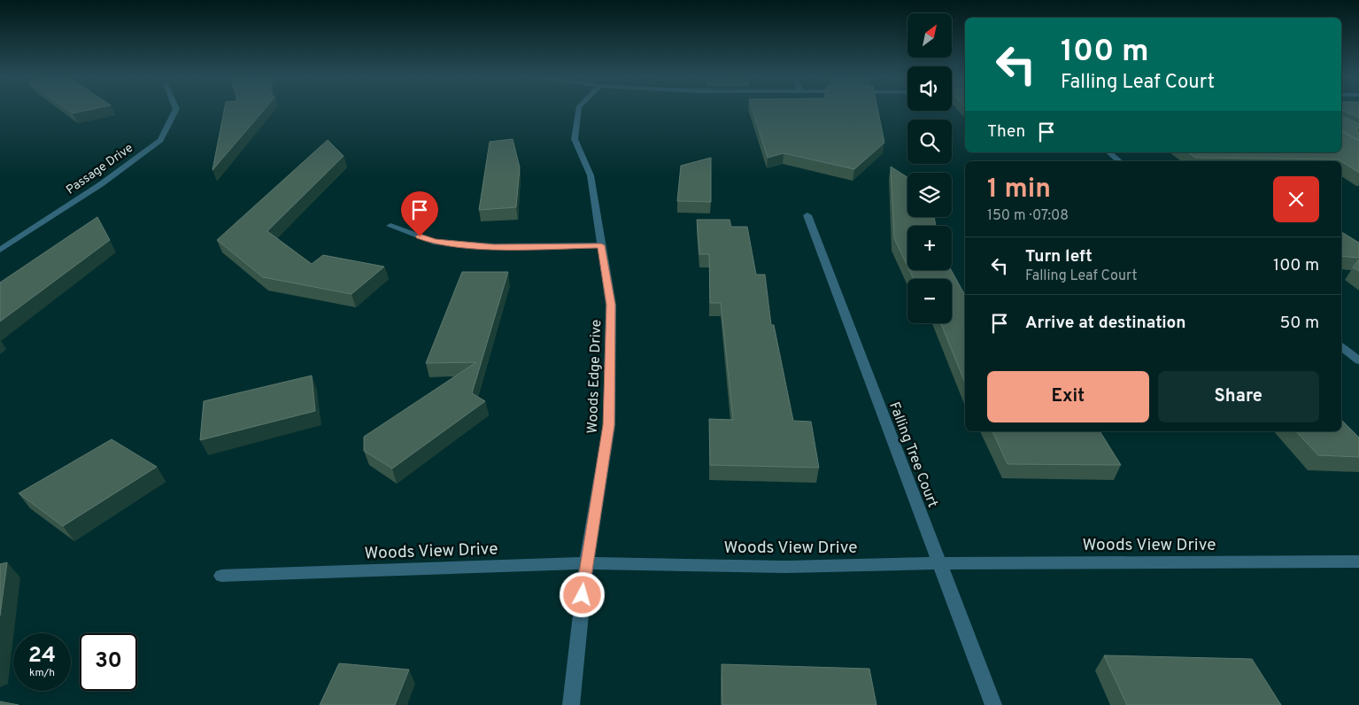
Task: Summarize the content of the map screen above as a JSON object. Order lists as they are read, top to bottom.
{
  "streets": {
    "street": [
      "Passage Drive",
      "Woods Edge Drive",
      "Falling Tree Court",
      "Woods View Drive"
    ]
  },
  "crossings": [
    ["Woods Edge Drive", "Woods View Drive"],
    ["Falling Tree Court", "Woods View Drive"]
  ],
  "north": "top right",
  "page": {
    "map_buttons": ["+", "−"],
    "turn": ["100 m", "Falling Leaf Court"],
    "then": "Then",
    "heading": ["1 min", "150 m · 07:08"],
    "list": [
      {
        "name": "Turn left",
        "note": "Falling Leaf Court",
        "value": "100 m"
      },
      {
        "name": "Arrive at destination",
        "value": "50 m"
      }
    ],
    "buttons": ["Exit", "Share"],
    "speed": "24 km/h",
    "limit": "30"
  }
}
